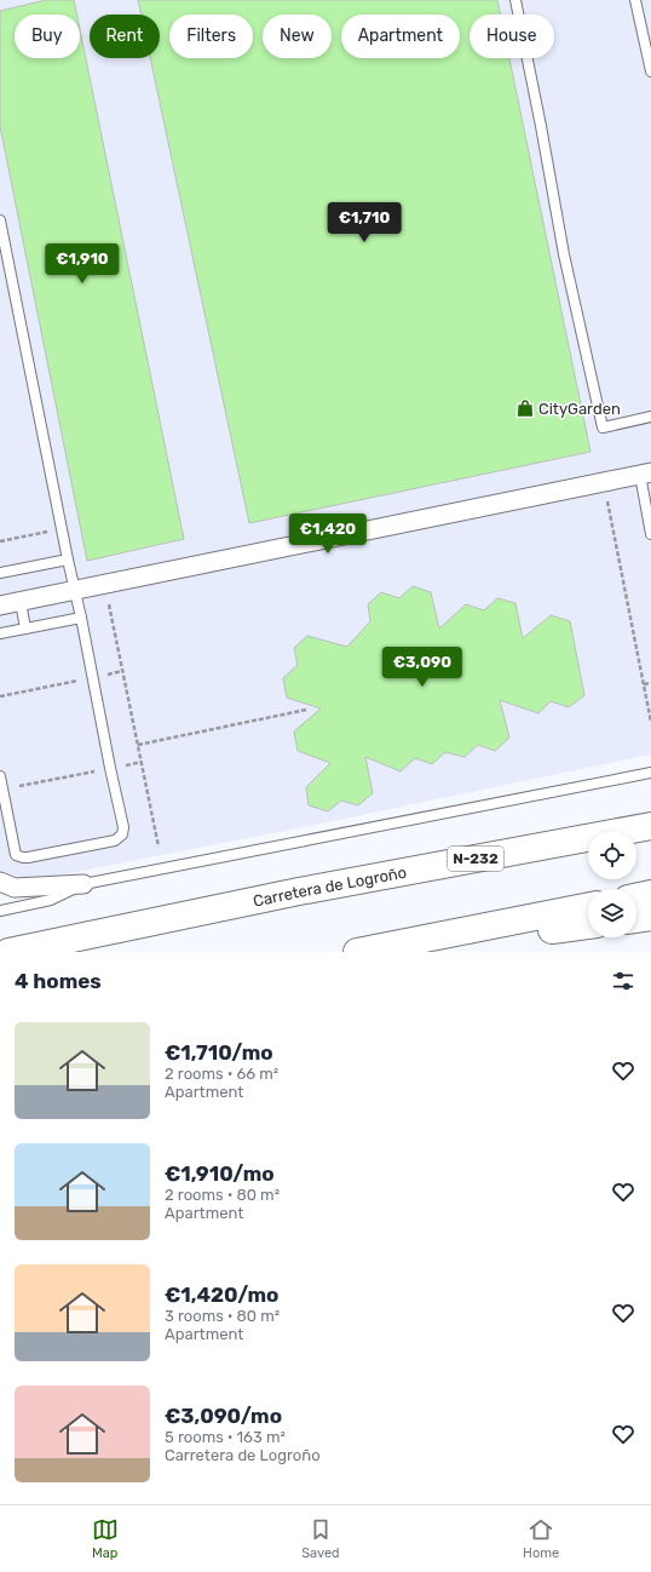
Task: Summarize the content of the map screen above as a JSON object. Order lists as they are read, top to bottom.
{
  "streets": {
    "highway": ["N-232", "Carretera de Logroño"]
  },
  "places": {
    "shop": ["CityGarden"]
  },
  "page": {
    "chip": [
      "Buy",
      "Rent",
      "Filters",
      "New",
      "Apartment",
      "House"
    ],
    "price": [
      "€1,710",
      "€1,910",
      "€1,420",
      "€3,090"
    ],
    "heading": "4 homes",
    "list": [
      {
        "name": "€1,710/mo",
        "note": "2 rooms · 66 m² · Apartment"
      },
      {
        "name": "€1,910/mo",
        "note": "2 rooms · 80 m² · Apartment"
      },
      {
        "name": "€1,420/mo",
        "note": "3 rooms · 80 m² · Apartment"
      },
      {
        "name": "€3,090/mo",
        "note": "5 rooms · 163 m² · Carretera de Logroño"
      }
    ],
    "tabs": ["Map", "Saved", "Home"]
  }
}
